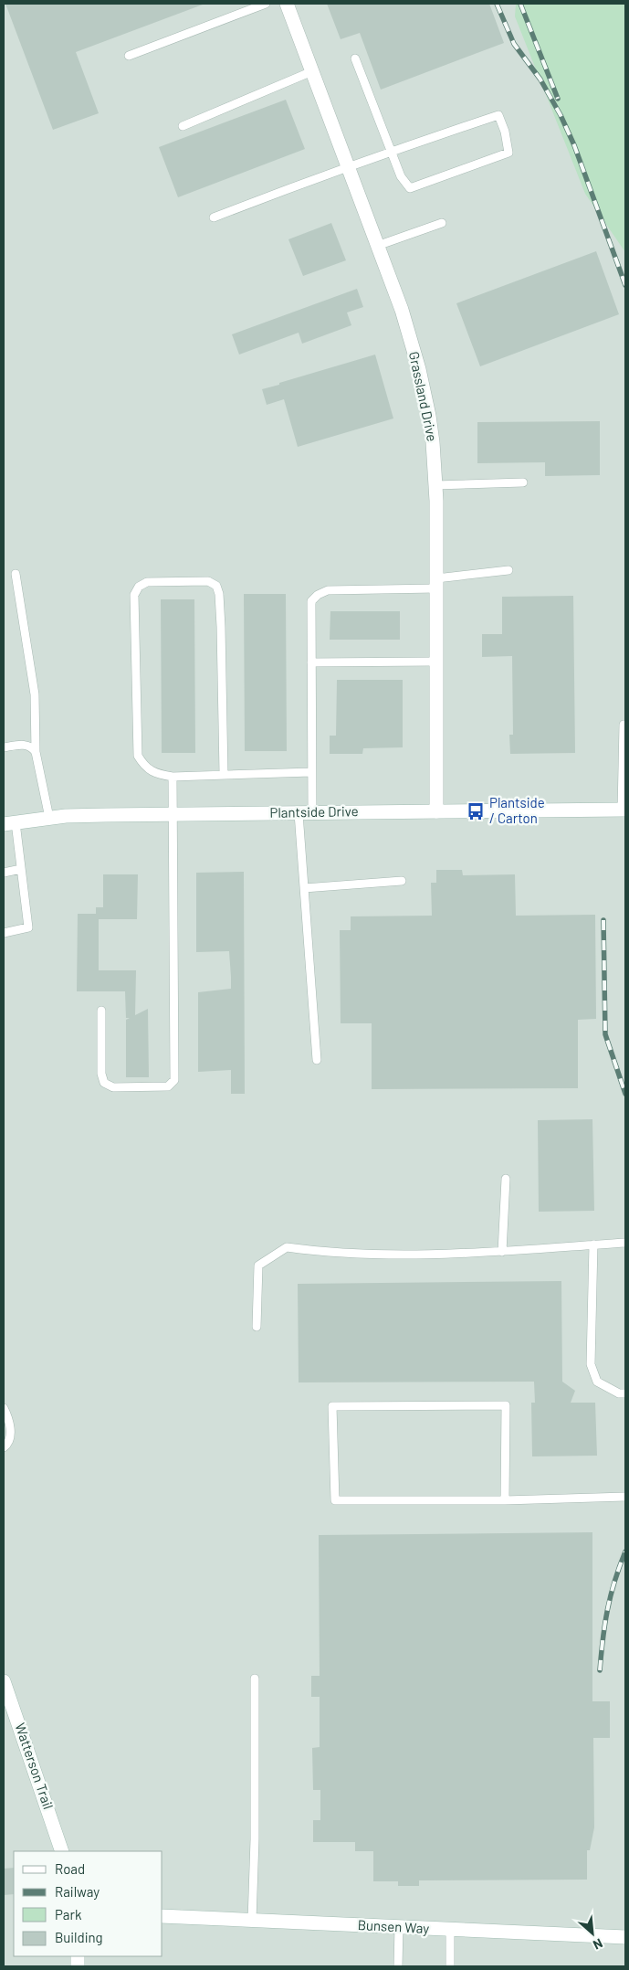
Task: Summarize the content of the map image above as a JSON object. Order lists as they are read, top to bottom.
{
  "streets": {
    "street": [
      "Grassland Drive",
      "Plantside Drive",
      "Watterson Trail",
      "Bunsen Way"
    ]
  },
  "crossings": [
    ["Grassland Drive", "Plantside Drive"]
  ],
  "places": {
    "bus stop": ["Plantside / Carton"]
  },
  "legend": [
    "Road",
    "Railway",
    "Park",
    "Building"
  ],
  "north": "bottom right"
}
